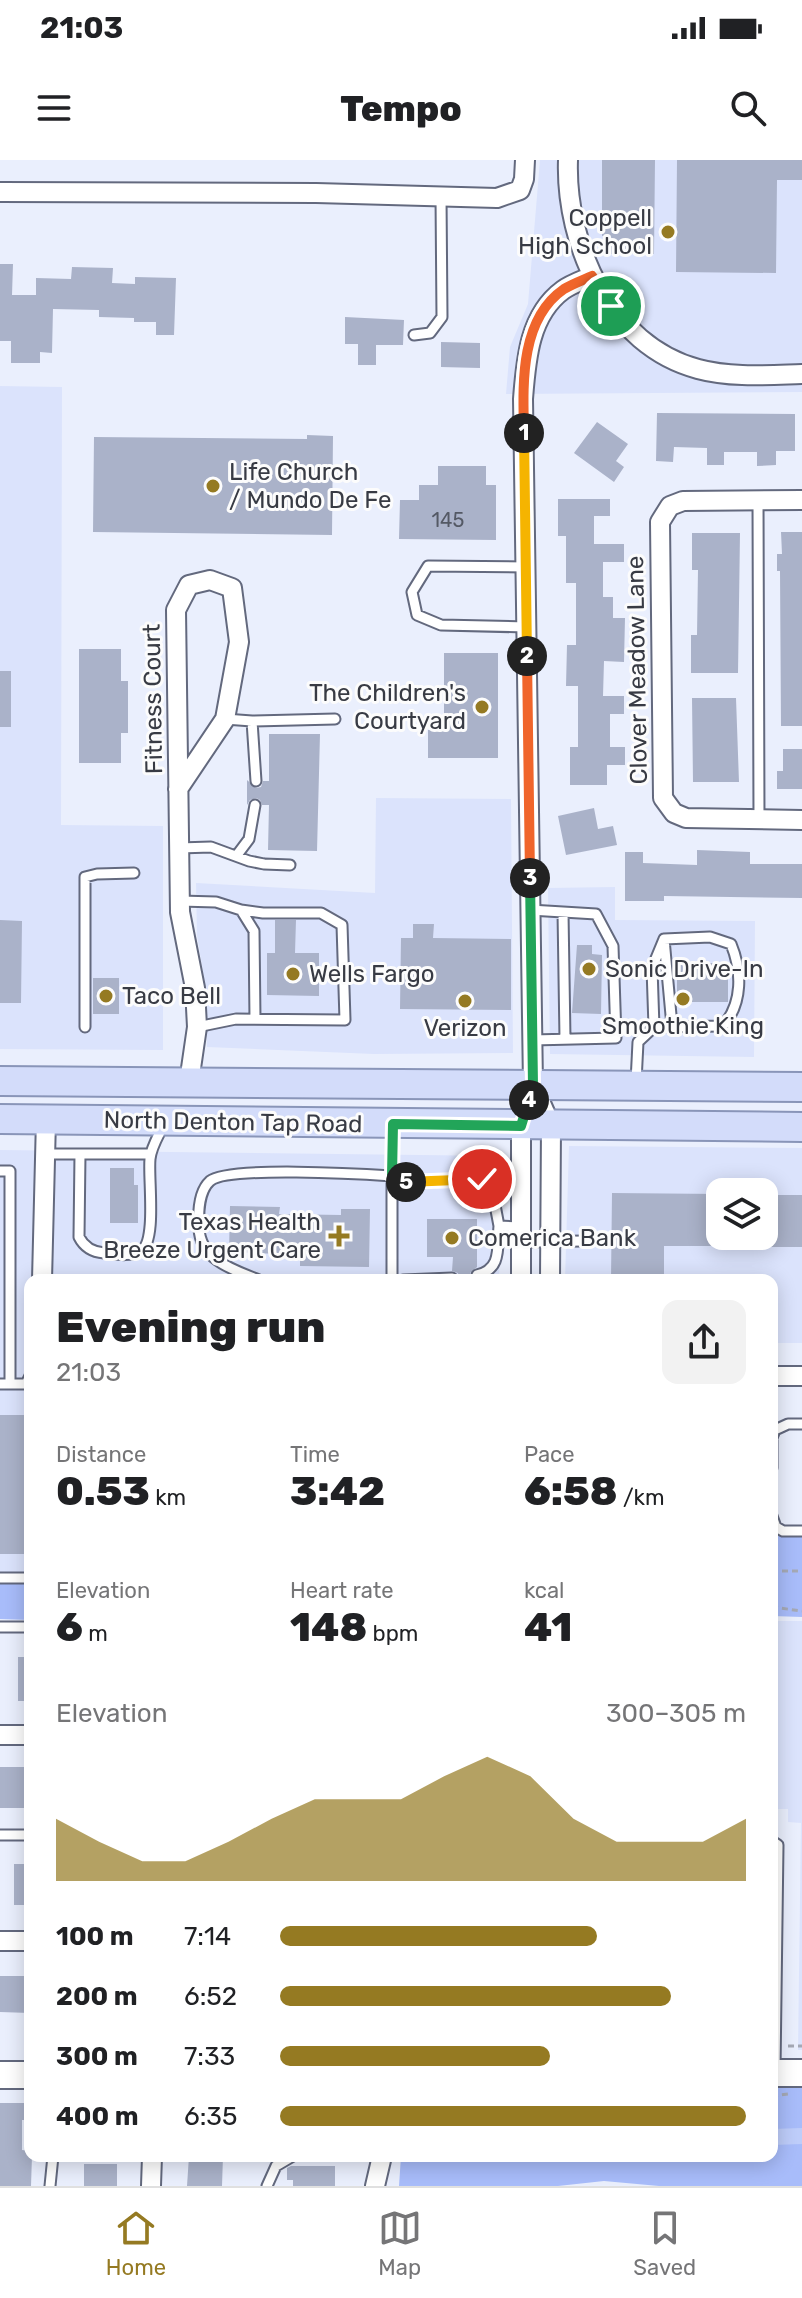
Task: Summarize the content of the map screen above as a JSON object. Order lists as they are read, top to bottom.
{
  "streets": {
    "main road": ["North Denton Tap Road"],
    "street": ["Clover Meadow Lane", "Fitness Court"]
  },
  "crossings": [
    ["Fitness Court", "North Denton Tap Road"]
  ],
  "places": {
    "other": [
      "Coppell High School",
      "Life Church / Mundo De Fe",
      "The Children's Courtyard",
      "Sonic Drive-In",
      "Wells Fargo",
      "Taco Bell",
      "Smoothie King",
      "Verizon",
      "Comerica Bank"
    ],
    "health": ["Texas Health Breeze Urgent Care"]
  },
  "house_numbers": ["145"],
  "page": {
    "status": "21:03",
    "header": "Tempo",
    "pins": [
      "1",
      "2",
      "3",
      "4",
      "5"
    ],
    "heading": ["Evening run", "21:03"],
    "stats": [
      ["Distance", "0.53 km"],
      ["Time", "3:42"],
      ["Pace", "6:58 /km"],
      ["Elevation", "6 m"],
      ["Heart rate", "148 bpm"],
      ["kcal", "41"]
    ],
    "chart": ["Elevation", "300–305 m"],
    "list": [
      {
        "name": "100 m",
        "note": "7:14"
      },
      {
        "name": "200 m",
        "note": "6:52"
      },
      {
        "name": "300 m",
        "note": "7:33"
      },
      {
        "name": "400 m",
        "note": "6:35"
      }
    ],
    "tabs": ["Home", "Map", "Saved"]
  }
}
